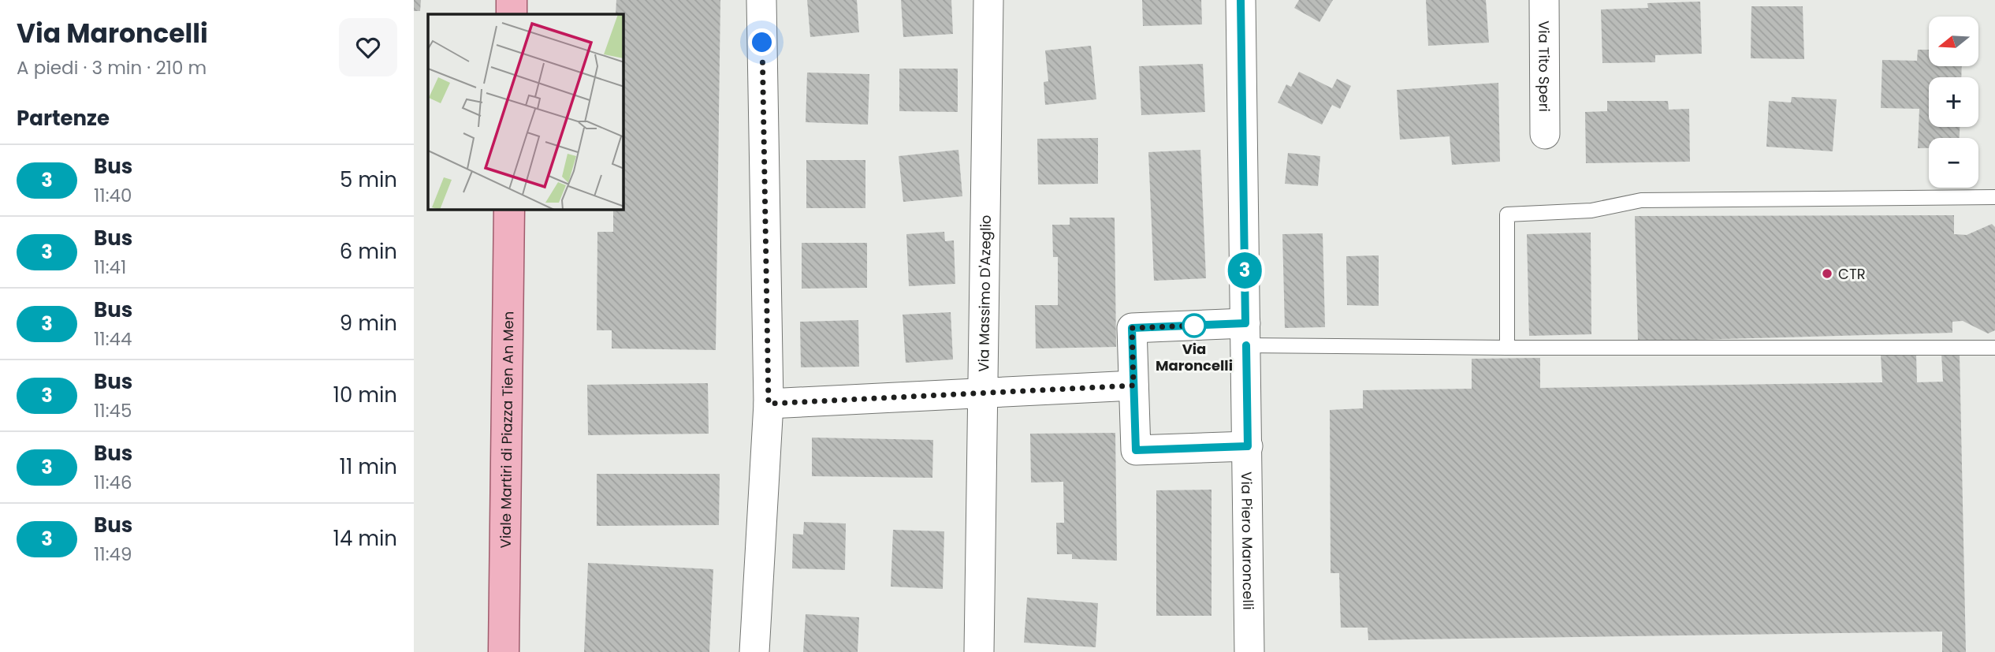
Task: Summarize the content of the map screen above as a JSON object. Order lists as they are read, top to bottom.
{
  "streets": {
    "main road": ["Viale Martiri di Piazza Tien An Men"],
    "street": ["Via Tito Speri", "Via Massimo D'Azeglio", "Via Piero Maroncelli"]
  },
  "places": ["CTR", "Via Maroncelli"],
  "lines": ["bus line 3"],
  "north": "left",
  "page": {
    "heading": [
      ["Via Maroncelli", "A piedi · 3 min · 210 m"],
      "Partenze"
    ],
    "on_map": "3",
    "map_buttons": ["+", "−"],
    "list": [
      {
        "mark": "3",
        "name": "Bus",
        "note": "11:40",
        "value": "5 min"
      },
      {
        "mark": "3",
        "name": "Bus",
        "note": "11:41",
        "value": "6 min"
      },
      {
        "mark": "3",
        "name": "Bus",
        "note": "11:44",
        "value": "9 min"
      },
      {
        "mark": "3",
        "name": "Bus",
        "note": "11:45",
        "value": "10 min"
      },
      {
        "mark": "3",
        "name": "Bus",
        "note": "11:46",
        "value": "11 min"
      },
      {
        "mark": "3",
        "name": "Bus",
        "note": "11:49",
        "value": "14 min"
      }
    ]
  }
}
